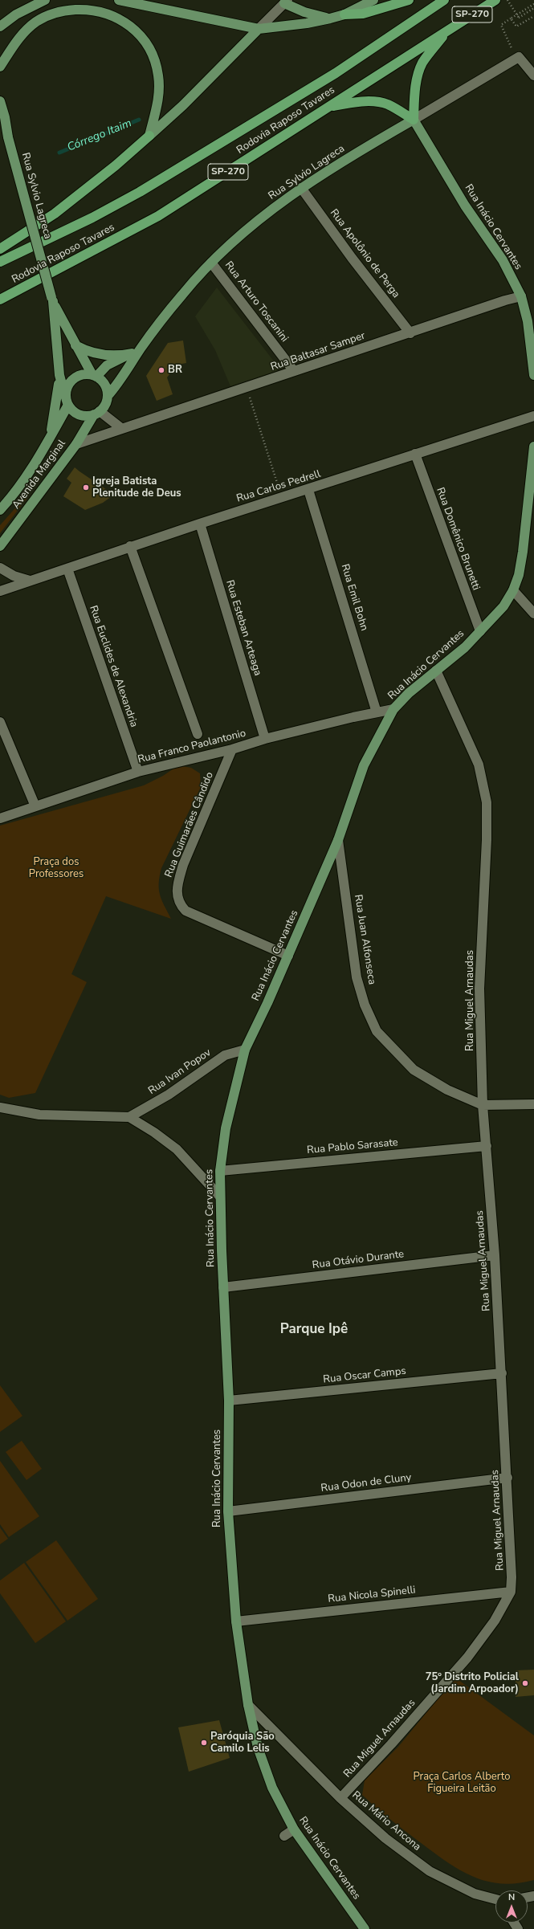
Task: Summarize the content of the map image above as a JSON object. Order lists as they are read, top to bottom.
{
  "streets": {
    "highway": ["SP-270", "Rodovia Raposo Tavares"],
    "main road": ["Rua Sylvio Lagreca", "Rua Inácio Cervantes", "Avenida Marginal"],
    "street": [
      "Rua Apolônio de Perga",
      "Rua Arturo Toscanini",
      "Rua Baltasar Samper",
      "Rua Carlos Pedrell",
      "Rua Domênico Brunetti",
      "Rua Emil Bohn",
      "Rua Esteban Arteaga",
      "Rua Euclides de Alexandria",
      "Rua Franco Paolantonio",
      "Rua Guimarães Cândido",
      "Rua Juan Alfonseca",
      "Rua Miguel Arnaudas",
      "Rua Ivan Popov",
      "Rua Pablo Sarasate",
      "Rua Otávio Durante",
      "Rua Oscar Camps",
      "Rua Odon de Cluny",
      "Rua Nicola Spinelli",
      "Rua Mário Ancona"
    ]
  },
  "crossings": [
    ["Rua Sylvio Lagreca", "Rua Inácio Cervantes"],
    ["Rua Sylvio Lagreca", "Rua Apolônio de Perga"],
    ["Rua Sylvio Lagreca", "Rua Arturo Toscanini"],
    ["Rua Sylvio Lagreca", "Avenida Marginal"],
    ["Rua Inácio Cervantes", "Rua Baltasar Samper"],
    ["Rua Inácio Cervantes", "Rua Domênico Brunetti"],
    ["Rua Inácio Cervantes", "Rua Franco Paolantonio"],
    ["Rua Inácio Cervantes", "Rua Guimarães Cândido"],
    ["Rua Inácio Cervantes", "Rua Juan Alfonseca"],
    ["Rua Inácio Cervantes", "Rua Miguel Arnaudas"],
    ["Rua Inácio Cervantes", "Rua Ivan Popov"],
    ["Rua Inácio Cervantes", "Rua Pablo Sarasate"],
    ["Rua Inácio Cervantes", "Rua Otávio Durante"],
    ["Rua Inácio Cervantes", "Rua Oscar Camps"],
    ["Rua Inácio Cervantes", "Rua Odon de Cluny"],
    ["Rua Inácio Cervantes", "Rua Nicola Spinelli"],
    ["Rua Inácio Cervantes", "Rua Mário Ancona"],
    ["Rua Apolônio de Perga", "Rua Baltasar Samper"],
    ["Rua Arturo Toscanini", "Rua Baltasar Samper"],
    ["Rua Baltasar Samper", "Avenida Marginal"],
    ["Rua Carlos Pedrell", "Rua Domênico Brunetti"],
    ["Rua Carlos Pedrell", "Rua Emil Bohn"],
    ["Rua Carlos Pedrell", "Rua Esteban Arteaga"],
    ["Rua Carlos Pedrell", "Rua Euclides de Alexandria"],
    ["Rua Emil Bohn", "Rua Franco Paolantonio"],
    ["Rua Esteban Arteaga", "Rua Franco Paolantonio"],
    ["Rua Euclides de Alexandria", "Rua Franco Paolantonio"],
    ["Rua Franco Paolantonio", "Rua Guimarães Cândido"],
    ["Rua Juan Alfonseca", "Rua Miguel Arnaudas"],
    ["Rua Miguel Arnaudas", "Rua Pablo Sarasate"],
    ["Rua Miguel Arnaudas", "Rua Otávio Durante"],
    ["Rua Miguel Arnaudas", "Rua Oscar Camps"],
    ["Rua Miguel Arnaudas", "Rua Odon de Cluny"],
    ["Rua Miguel Arnaudas", "Rua Nicola Spinelli"],
    ["Rua Miguel Arnaudas", "Rua Mário Ancona"]
  ],
  "districts": ["Parque Ipê"],
  "water": ["Córrego Itaim"],
  "parks": ["Praça dos Professores", "Praça Carlos Alberto Figueira Leitão"],
  "places": [
    "BR",
    "Igreja Batista Plenitude de Deus",
    "75º Distrito Policial (Jardim Arpoador)",
    "Paróquia São Camilo Lelis"
  ],
  "north": "top"
}
